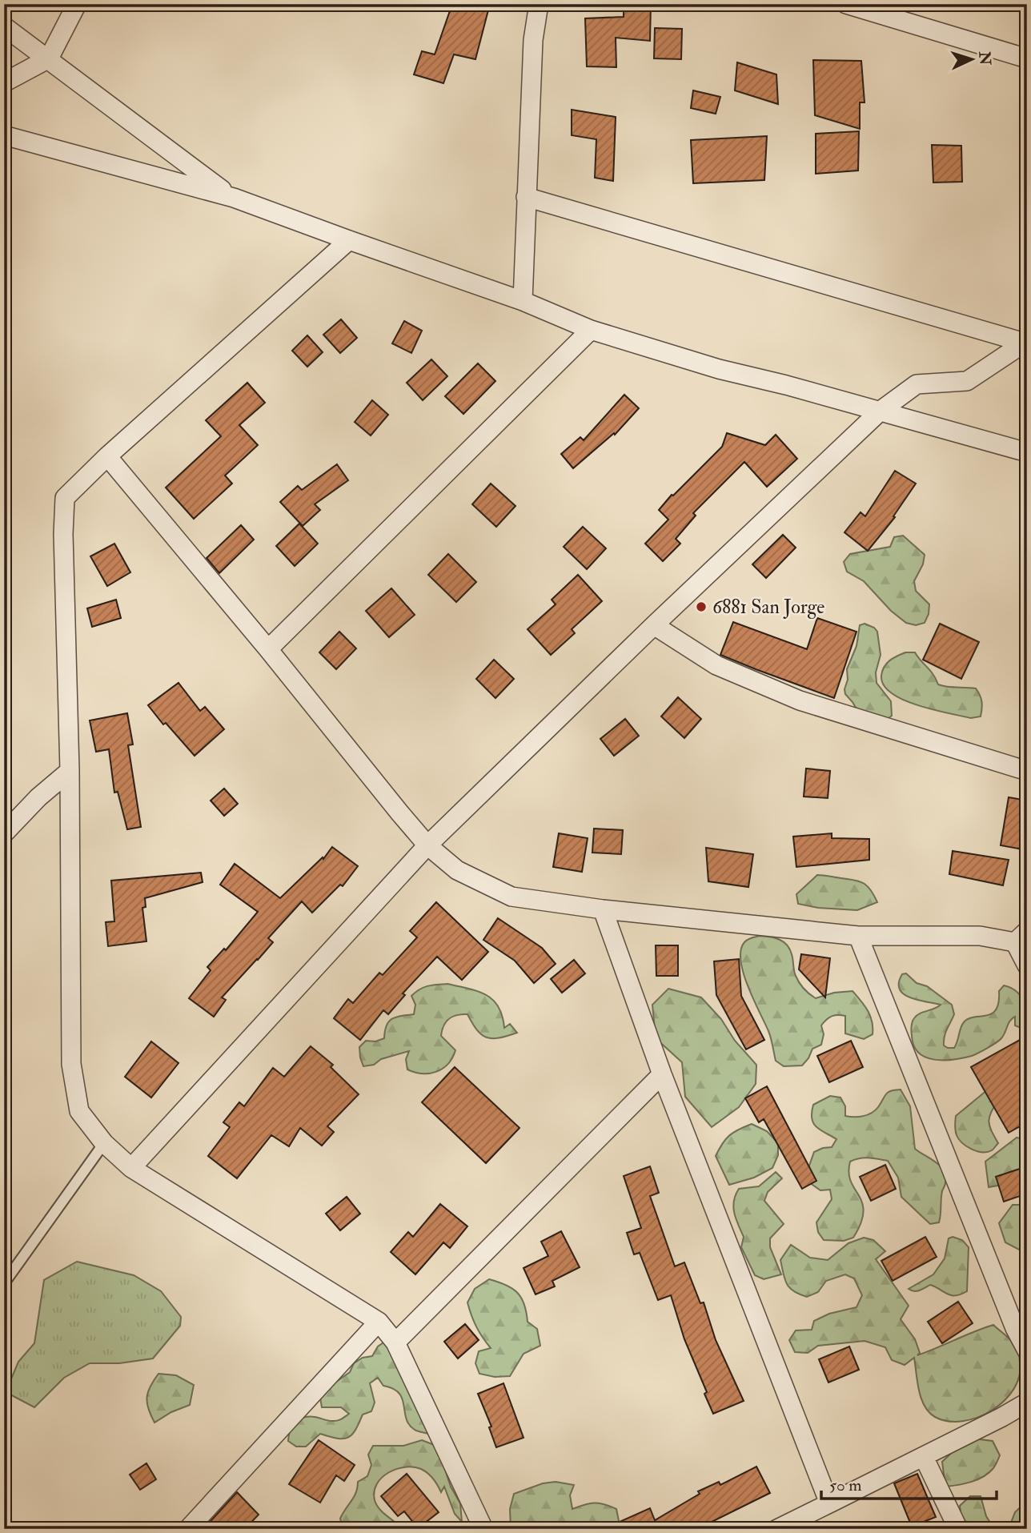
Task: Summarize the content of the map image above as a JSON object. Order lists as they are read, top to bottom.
{
  "places": ["6881 San Jorge"],
  "scale_bar": "50 m",
  "north": "right"
}
